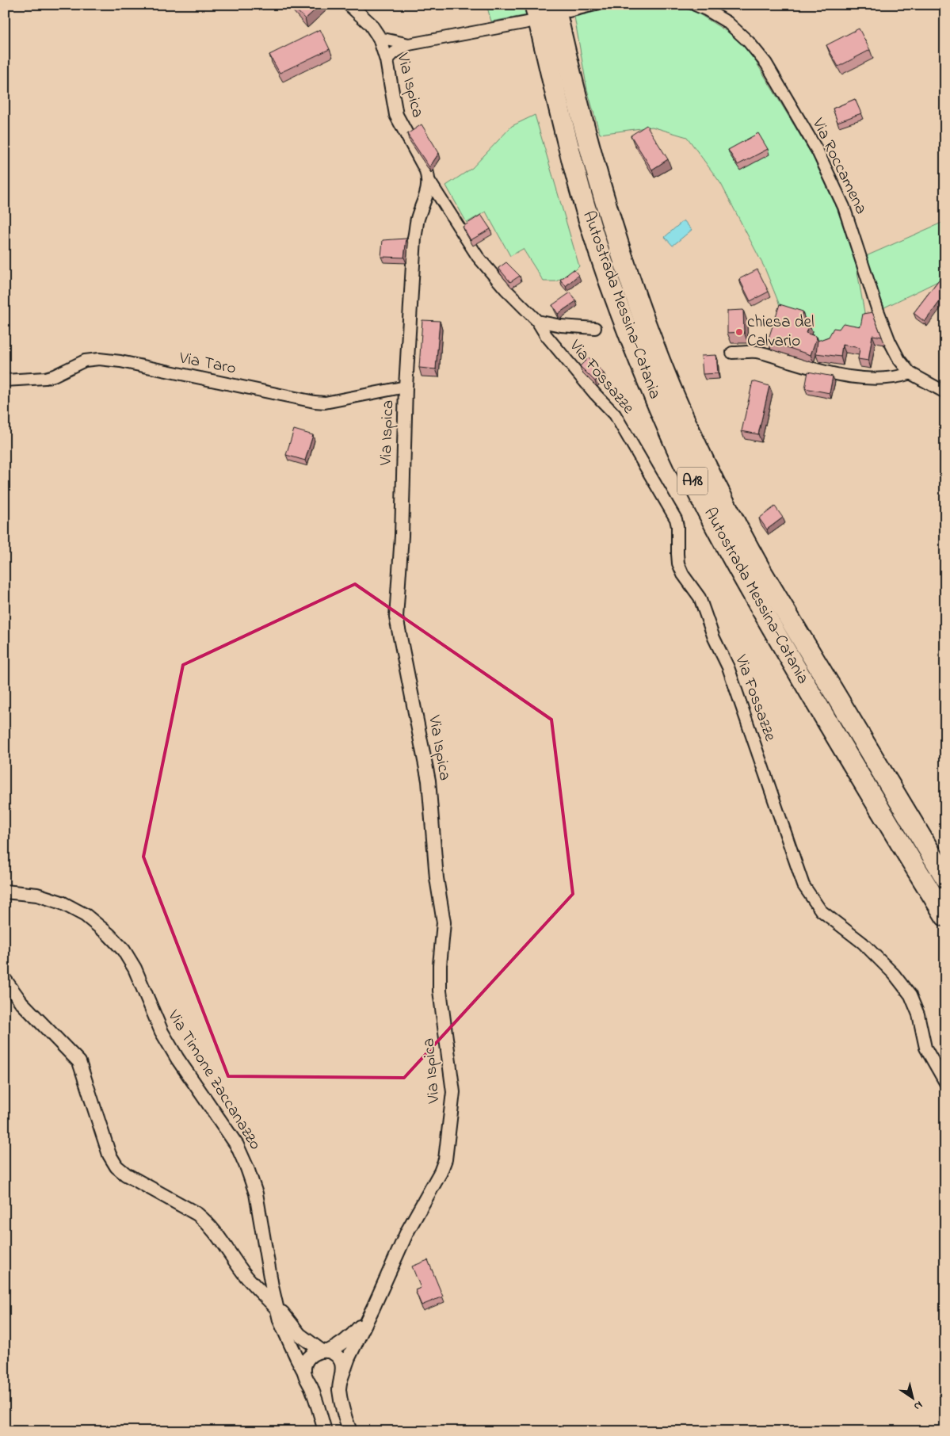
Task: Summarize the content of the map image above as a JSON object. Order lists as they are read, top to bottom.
{
  "streets": {
    "highway": ["Autostrada Messina-Catania", "A18"],
    "street": [
      "Via Ispica",
      "Via Roccamena",
      "Via Taro",
      "Via Fossazze",
      "Via Timone Zaccanazzo"
    ]
  },
  "crossings": [
    ["Via Ispica", "Via Taro"],
    ["Via Ispica", "Via Fossazze"]
  ],
  "places": ["chiesa del Calvario"],
  "north": "bottom right"
}
